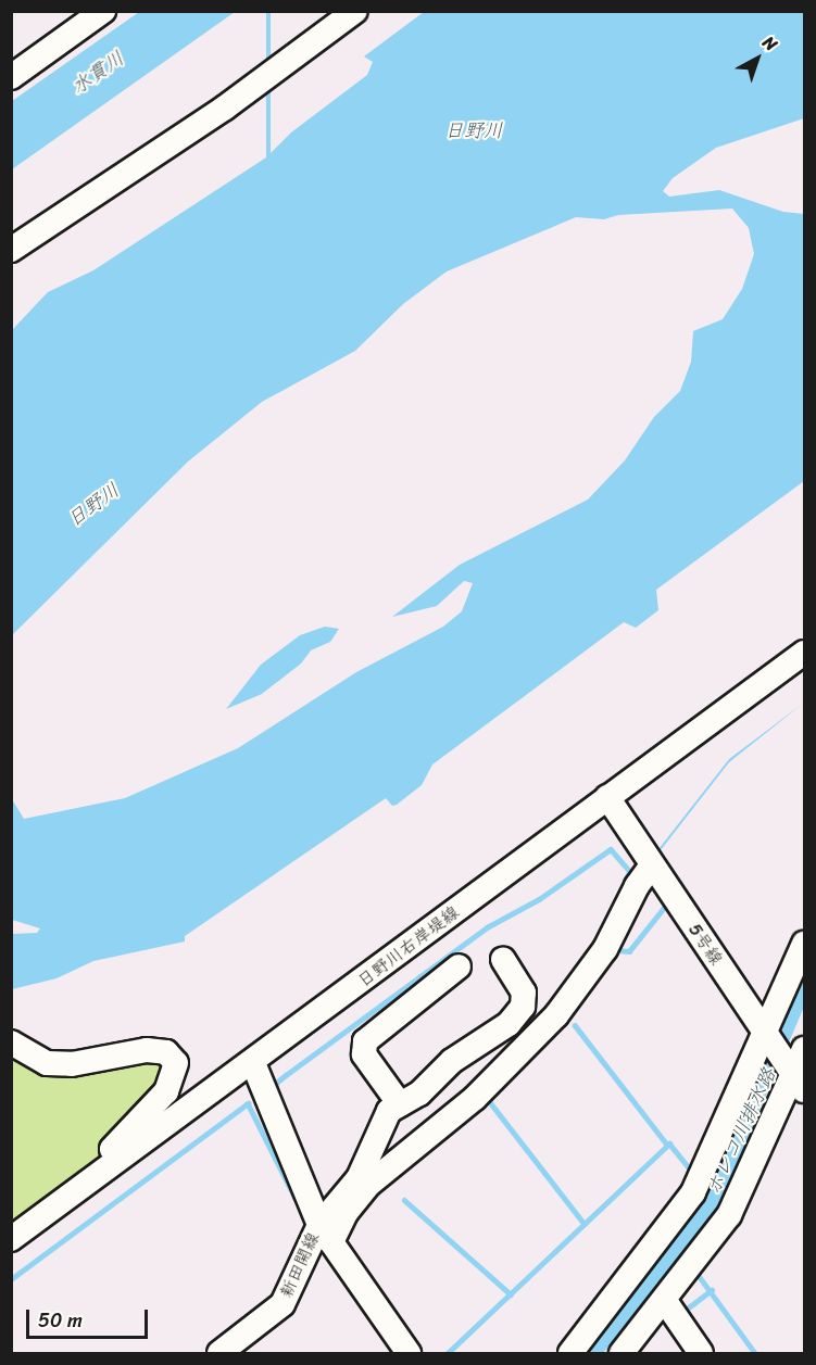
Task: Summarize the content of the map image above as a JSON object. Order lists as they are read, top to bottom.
{
  "streets": {
    "street": ["5号線", "日野川右岸堤線", "新田開線"]
  },
  "crossings": [
    ["5号線", "日野川右岸堤線"]
  ],
  "water": ["水貫川", "日野川", "ホレコ川排水路"],
  "scale_bar": "50 m",
  "north": "top right"
}
